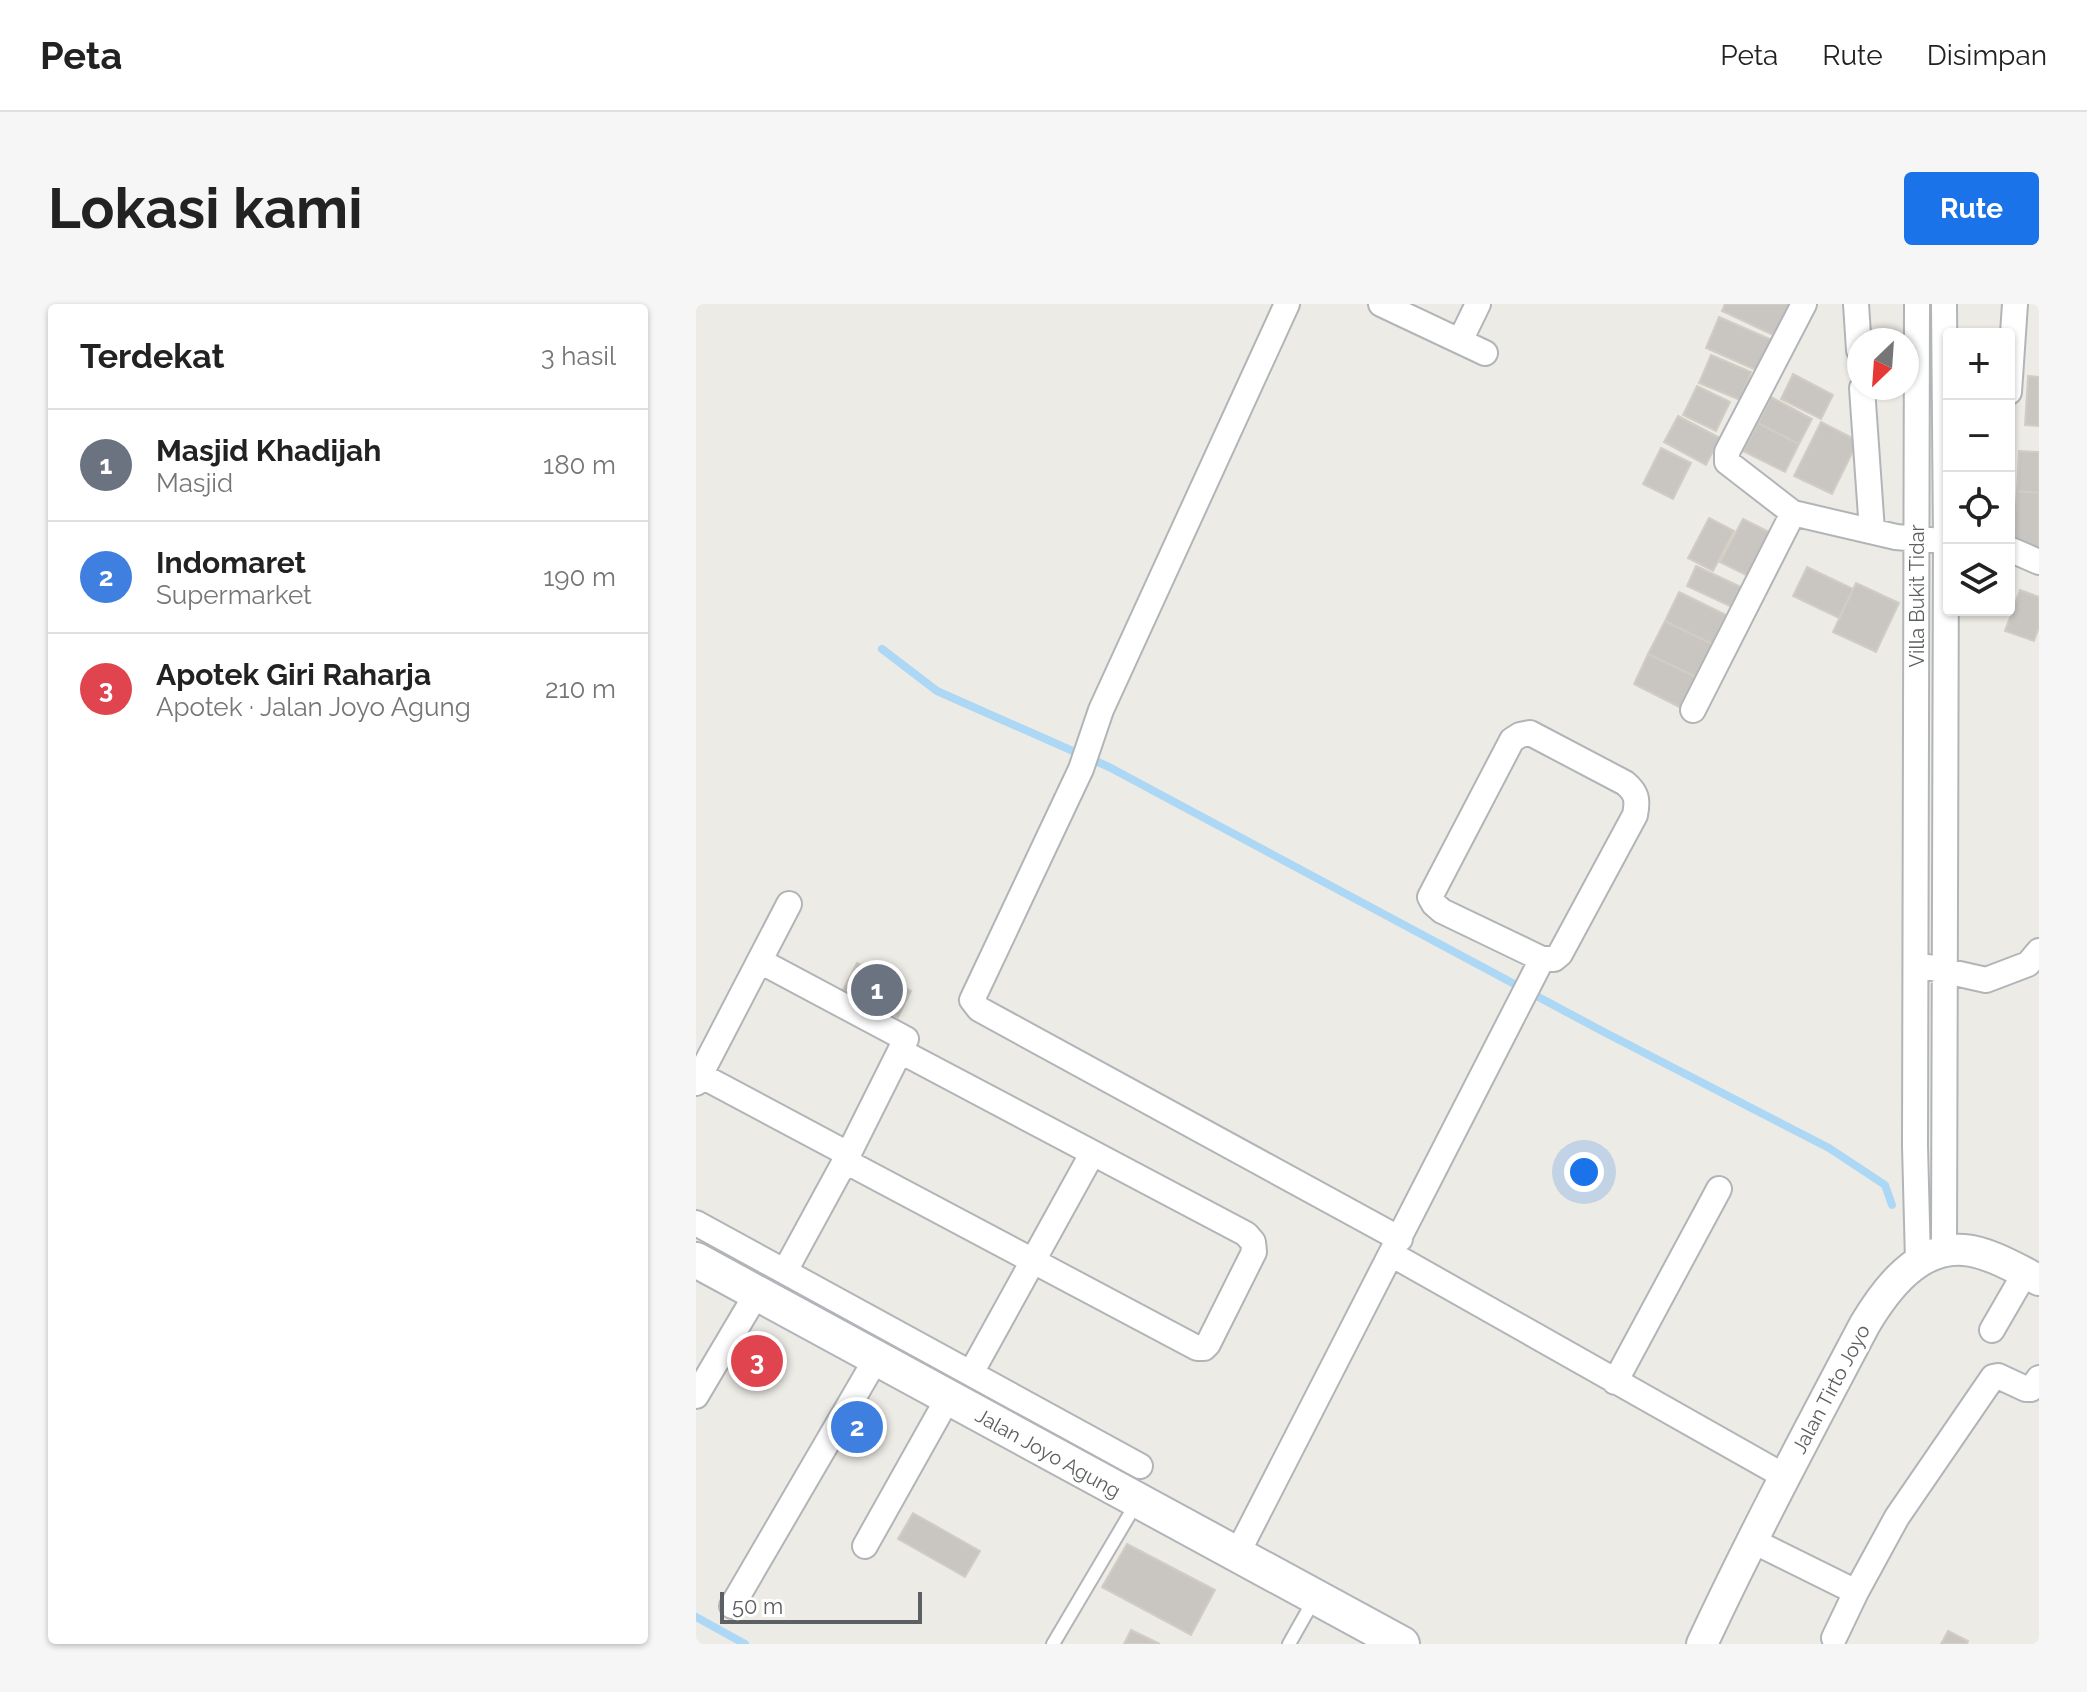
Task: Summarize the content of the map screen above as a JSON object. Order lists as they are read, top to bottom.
{
  "streets": {
    "main road": ["Jalan Joyo Agung"],
    "street": ["Villa Bukit Tidar", "Jalan Tirto Joyo"]
  },
  "crossings": [
    ["Villa Bukit Tidar", "Jalan Tirto Joyo"]
  ],
  "scale_bar": "50 m",
  "north": "bottom left",
  "page": {
    "header": "Peta",
    "nav": ["Peta", "Rute", "Disimpan"],
    "buttons": "Rute",
    "title": "Lokasi kami",
    "heading": ["Terdekat", "3 hasil"],
    "map_buttons": ["+", "−"],
    "list": [
      {
        "mark": "1",
        "name": "Masjid Khadijah",
        "note": "Masjid",
        "value": "180 m"
      },
      {
        "mark": "2",
        "name": "Indomaret",
        "note": "Supermarket",
        "value": "190 m"
      },
      {
        "mark": "3",
        "name": "Apotek Giri Raharja",
        "note": "Apotek · Jalan Joyo Agung",
        "value": "210 m"
      }
    ],
    "pins": ["1", "3", "2"],
    "scale": "50 m"
  }
}
